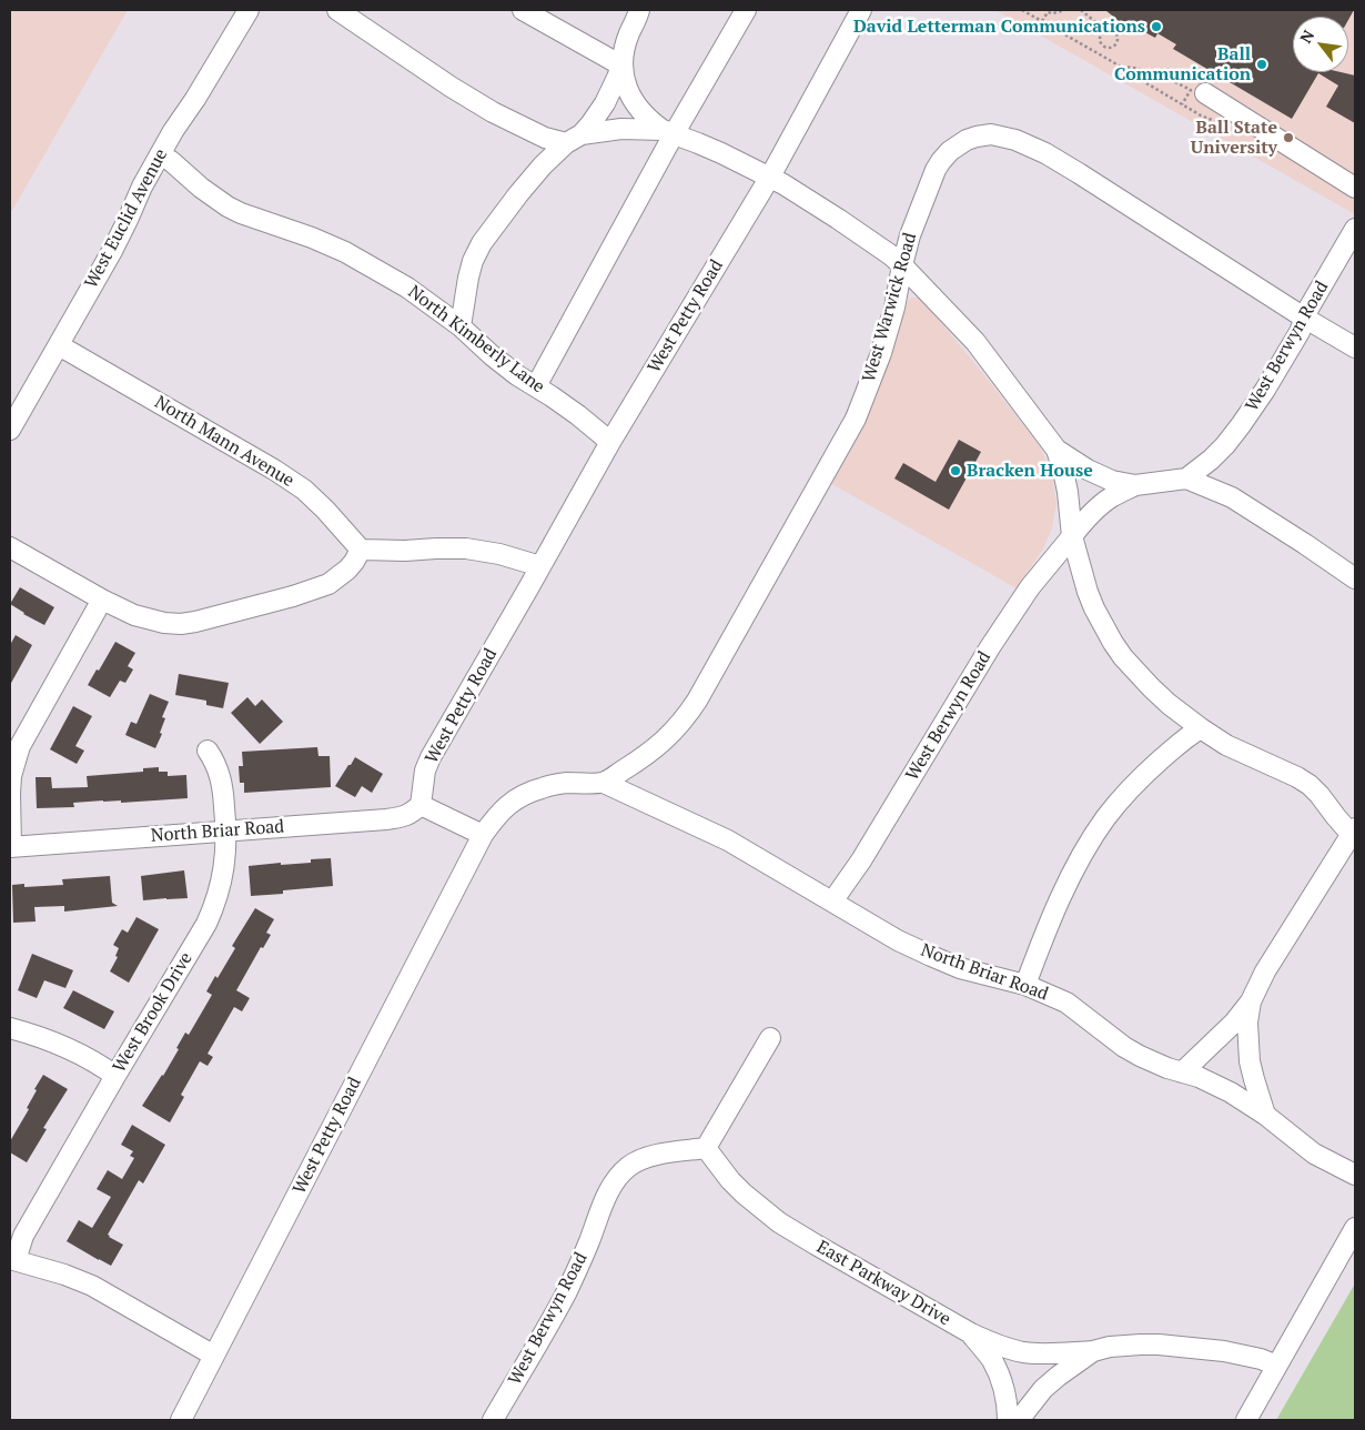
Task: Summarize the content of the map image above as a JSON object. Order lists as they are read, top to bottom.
{
  "streets": {
    "street": [
      "West Euclid Avenue",
      "West Warwick Road",
      "West Petty Road",
      "North Kimberly Lane",
      "West Berwyn Road",
      "North Mann Avenue",
      "North Briar Road",
      "West Brook Drive",
      "East Parkway Drive"
    ]
  },
  "crossings": [
    ["West Euclid Avenue", "North Kimberly Lane"],
    ["West Euclid Avenue", "North Mann Avenue"],
    ["West Warwick Road", "West Berwyn Road"],
    ["West Warwick Road", "North Briar Road"],
    ["West Petty Road", "North Kimberly Lane"],
    ["West Petty Road", "North Briar Road"],
    ["West Berwyn Road", "North Briar Road"],
    ["West Berwyn Road", "East Parkway Drive"],
    ["North Briar Road", "West Brook Drive"]
  ],
  "places": [
    "David Letterman Communications",
    "Ball Communication",
    "Ball State University",
    "Bracken House"
  ],
  "north": "top left"
}
